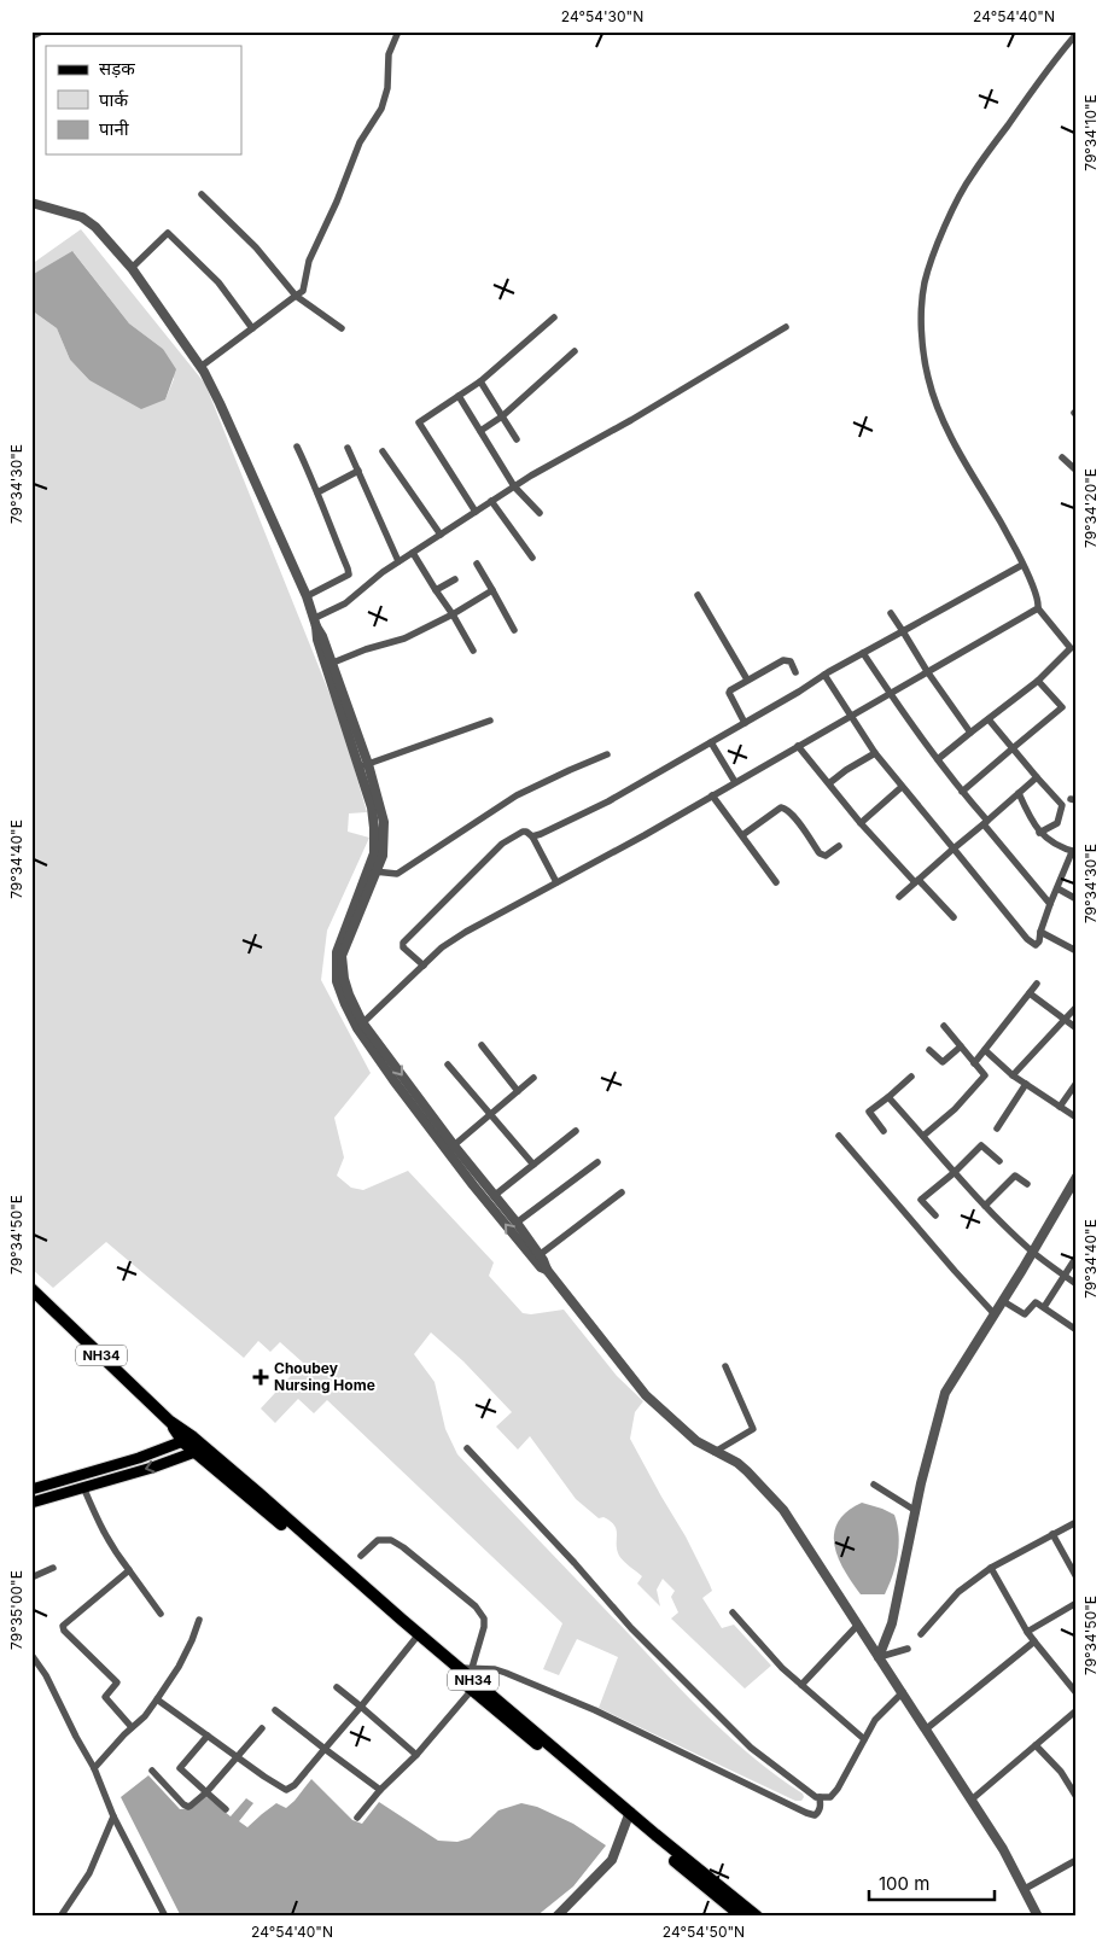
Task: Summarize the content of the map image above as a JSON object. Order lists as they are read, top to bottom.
{
  "streets": {
    "highway": ["NH34"]
  },
  "places": {
    "health": ["Choubey Nursing Home"]
  },
  "legend": ["सड़क", "पार्क", "पानी"],
  "scale_bar": "100 m",
  "coordinates": [
    "24°54'30\"N",
    "24°54'40\"N",
    "79°34'10\"E",
    "79°34'30\"E",
    "79°34'20\"E",
    "79°34'40\"E",
    "79°34'50\"E",
    "79°35'00\"E",
    "24°54'50\"N"
  ]
}
